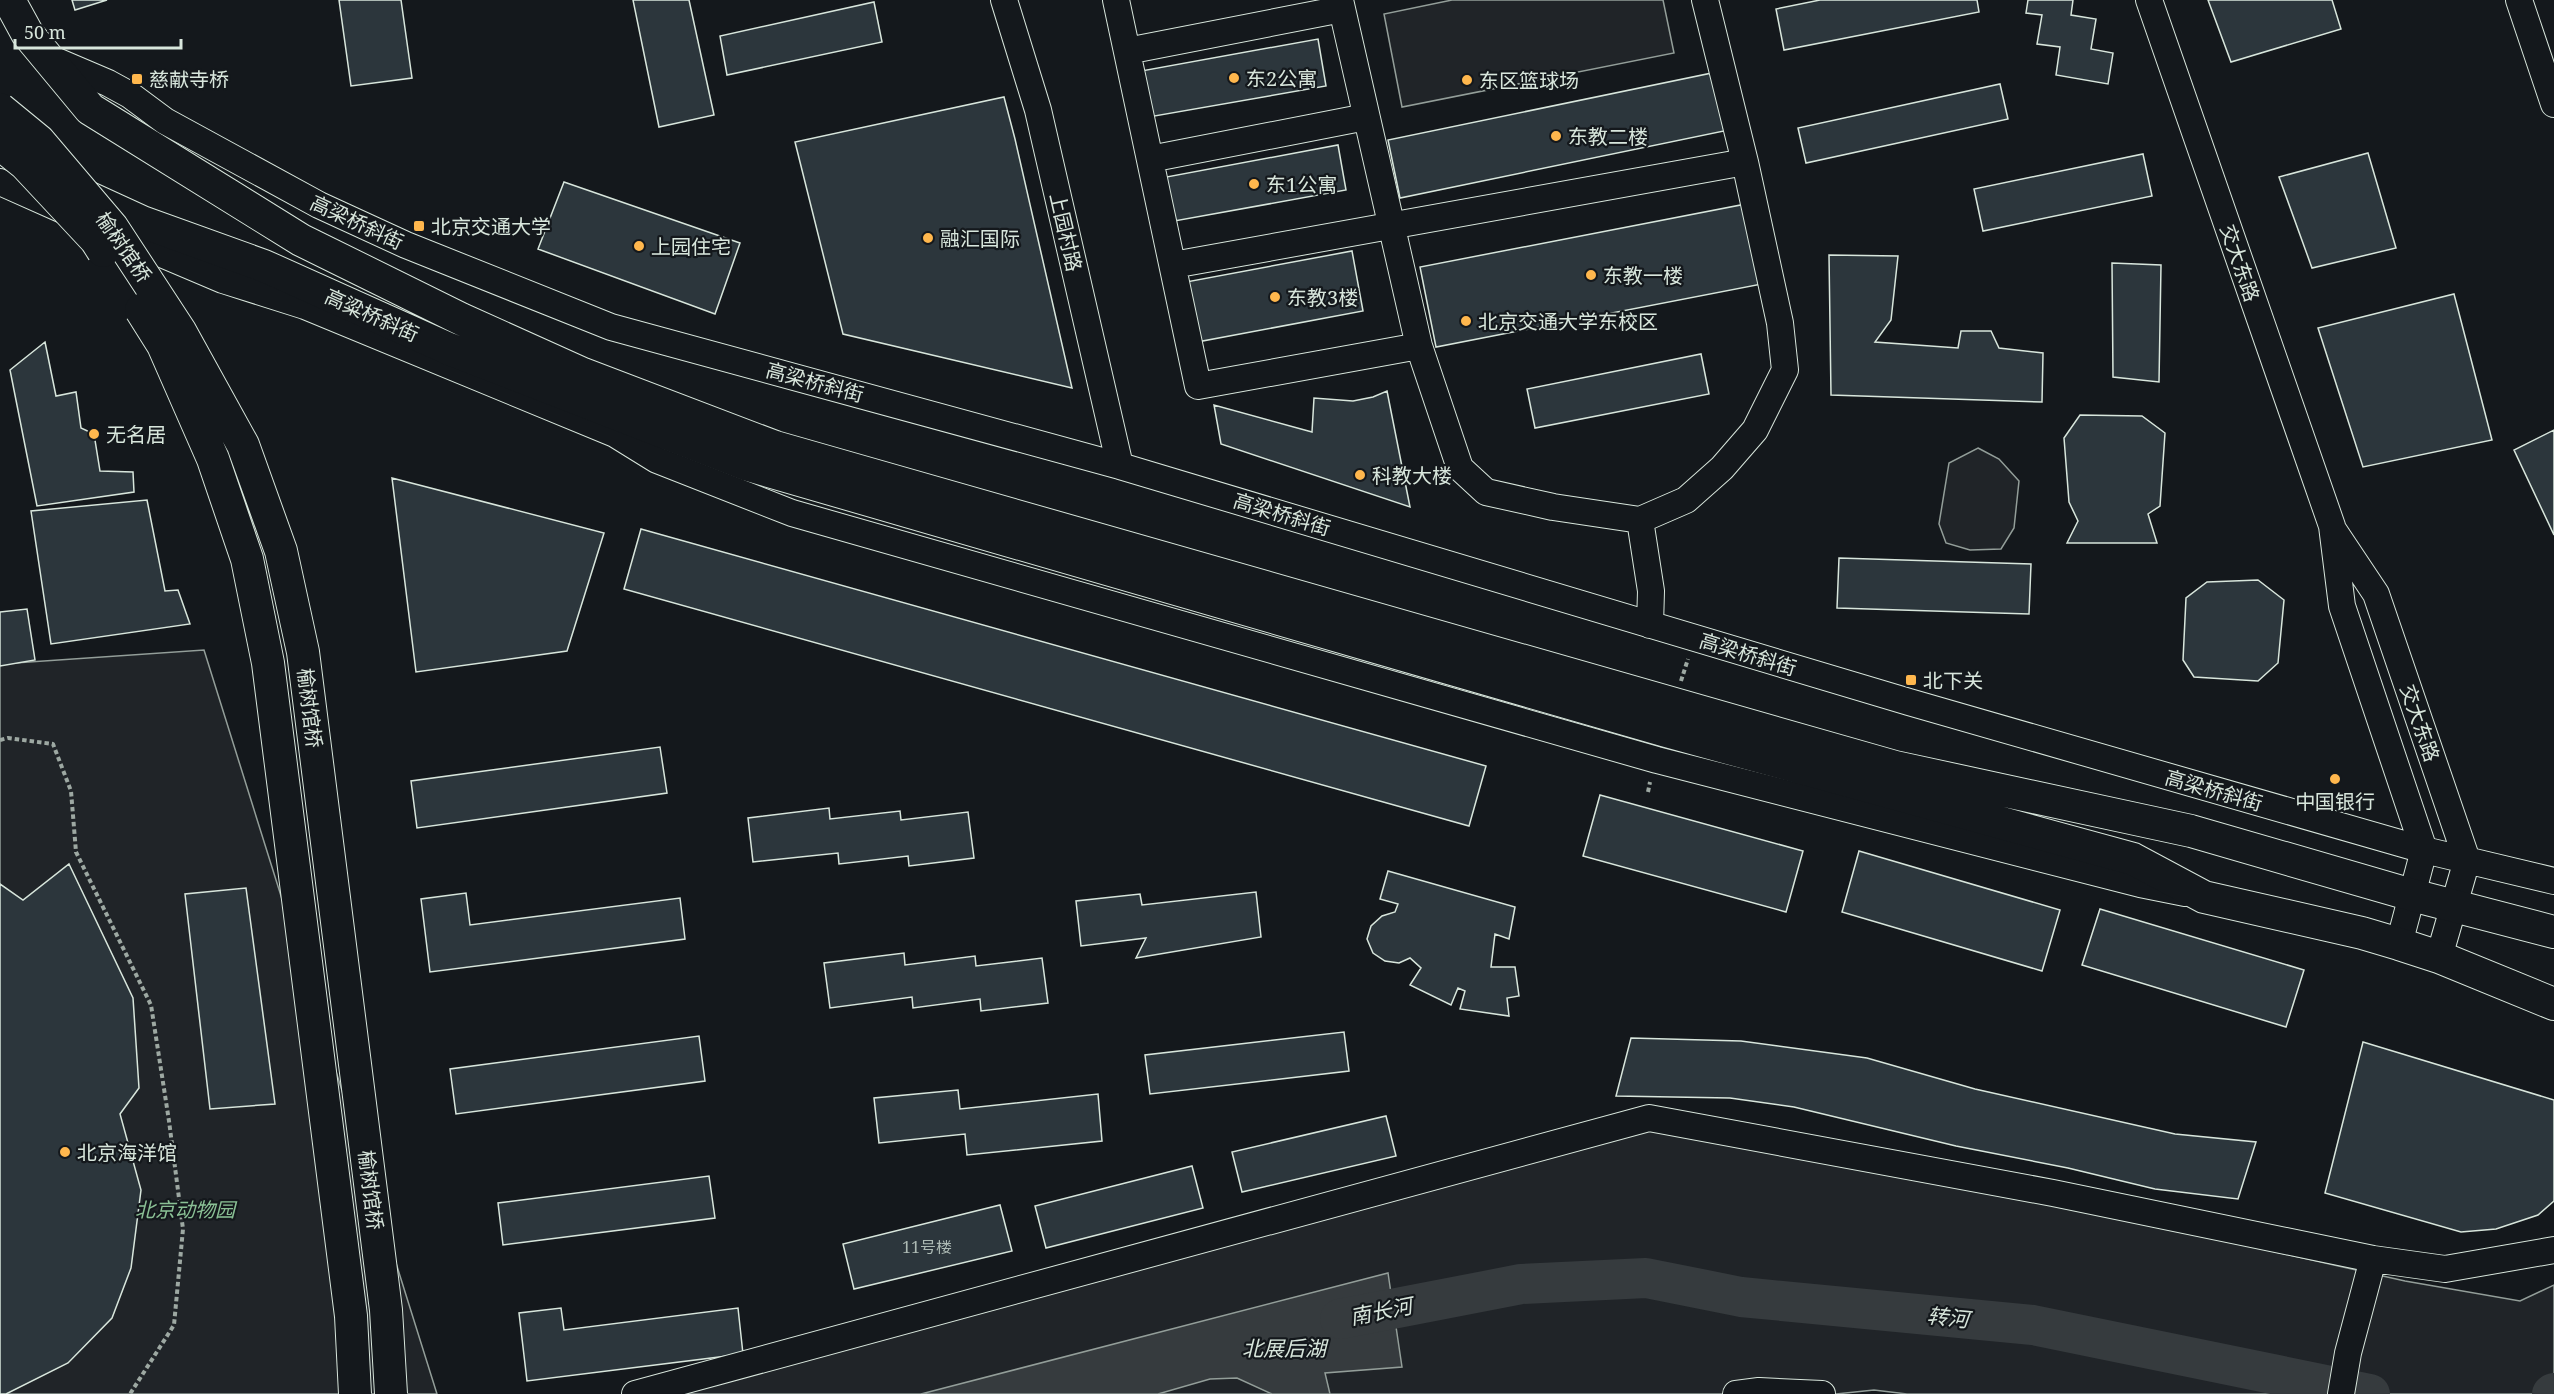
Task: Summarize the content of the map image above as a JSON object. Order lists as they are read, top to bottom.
{
  "streets": {
    "main road": ["榆树馆桥", "高粱桥斜街"],
    "street": ["高梁桥斜街", "上园村路", "交大东路"]
  },
  "crossings": [
    ["高梁桥斜街", "上园村路"],
    ["高梁桥斜街", "交大东路"],
    ["高梁桥斜街", "高粱桥斜街"]
  ],
  "water": ["南长河", "转河", "北展后湖"],
  "parks": ["北京动物园"],
  "places": {
    "other": [
      "东2公寓",
      "东区篮球场",
      "东教二楼",
      "东1公寓",
      "融汇国际",
      "上园住宅",
      "东教一楼",
      "东教3楼",
      "北京交通大学东校区",
      "无名居",
      "科教大楼",
      "中国银行",
      "北京海洋馆"
    ],
    "transit": ["慈献寺桥", "北京交通大学", "北下关"]
  },
  "house_numbers": ["11号楼"],
  "scale_bar": "50 m"
}
